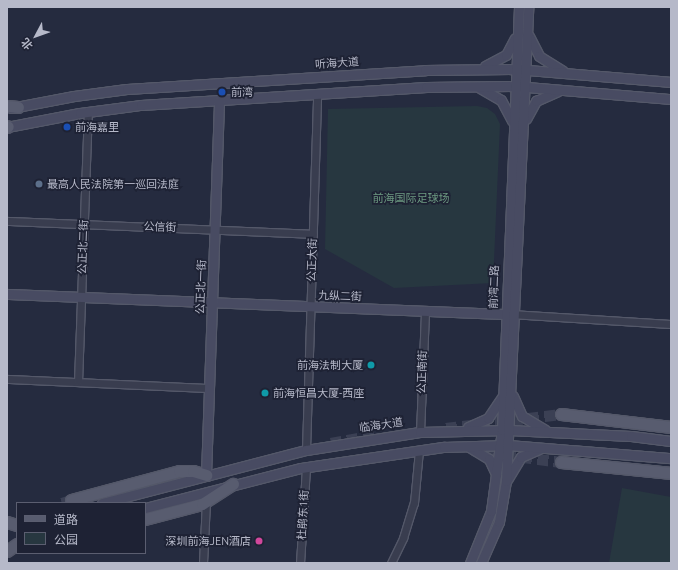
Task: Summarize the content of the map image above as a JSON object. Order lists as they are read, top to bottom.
{
  "streets": {
    "main road": [
      "听海大道",
      "公正北一街",
      "前湾二路",
      "九纵二街",
      "临海大道"
    ],
    "street": [
      "公信街",
      "公正北二街",
      "公正大街",
      "公正南街",
      "杜鹃东1街"
    ]
  },
  "crossings": [
    ["听海大道", "前湾二路"],
    ["公信街", "公正北二街"],
    ["公信街", "公正大街"],
    ["公信街", "公正北一街"],
    ["公正北二街", "九纵二街"],
    ["公正大街", "九纵二街"],
    ["公正大街", "临海大道"],
    ["公正北一街", "九纵二街"],
    ["公正北一街", "临海大道"],
    ["前湾二路", "九纵二街"],
    ["前湾二路", "临海大道"],
    ["九纵二街", "公正南街"],
    ["公正南街", "临海大道"]
  ],
  "parks": ["前海国际足球场"],
  "places": [
    "前湾",
    "前海嘉里",
    "最高人民法院第一巡回法庭",
    "前海法制大厦",
    "前海恒昌大厦-西座",
    "深圳前海JEN酒店"
  ],
  "legend": ["道路", "公园"],
  "north": "bottom left"
}
